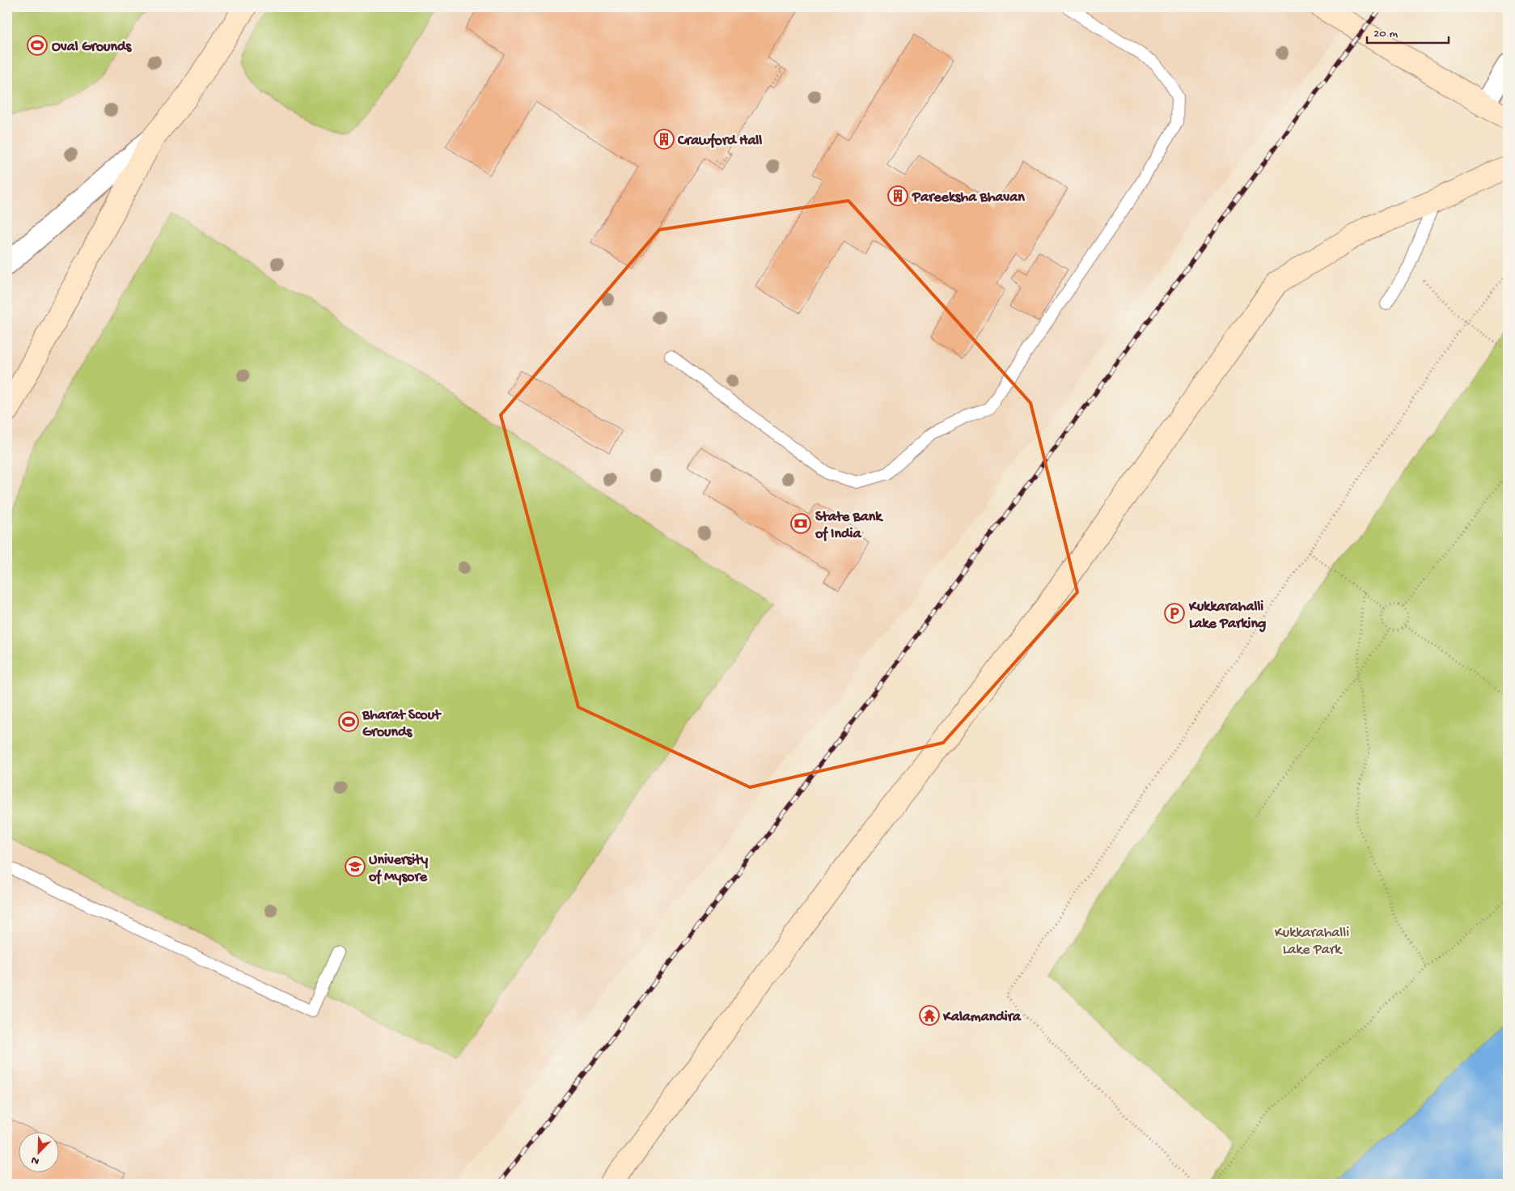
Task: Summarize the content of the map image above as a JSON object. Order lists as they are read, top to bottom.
{
  "parks": ["Kukkarahalli Lake Park"],
  "places": {
    "sports": ["Oval Grounds", "Bharat Scout Grounds"],
    "building": ["Crawford Hall", "Pareeksha Bhavan"],
    "bank": ["State Bank of India"],
    "parking": ["Kukkarahalli Lake Parking"],
    "school or university": ["University of Mysore"],
    "temple": ["Kalamandira"]
  },
  "scale_bar": "20 m",
  "north": "bottom left"
}
